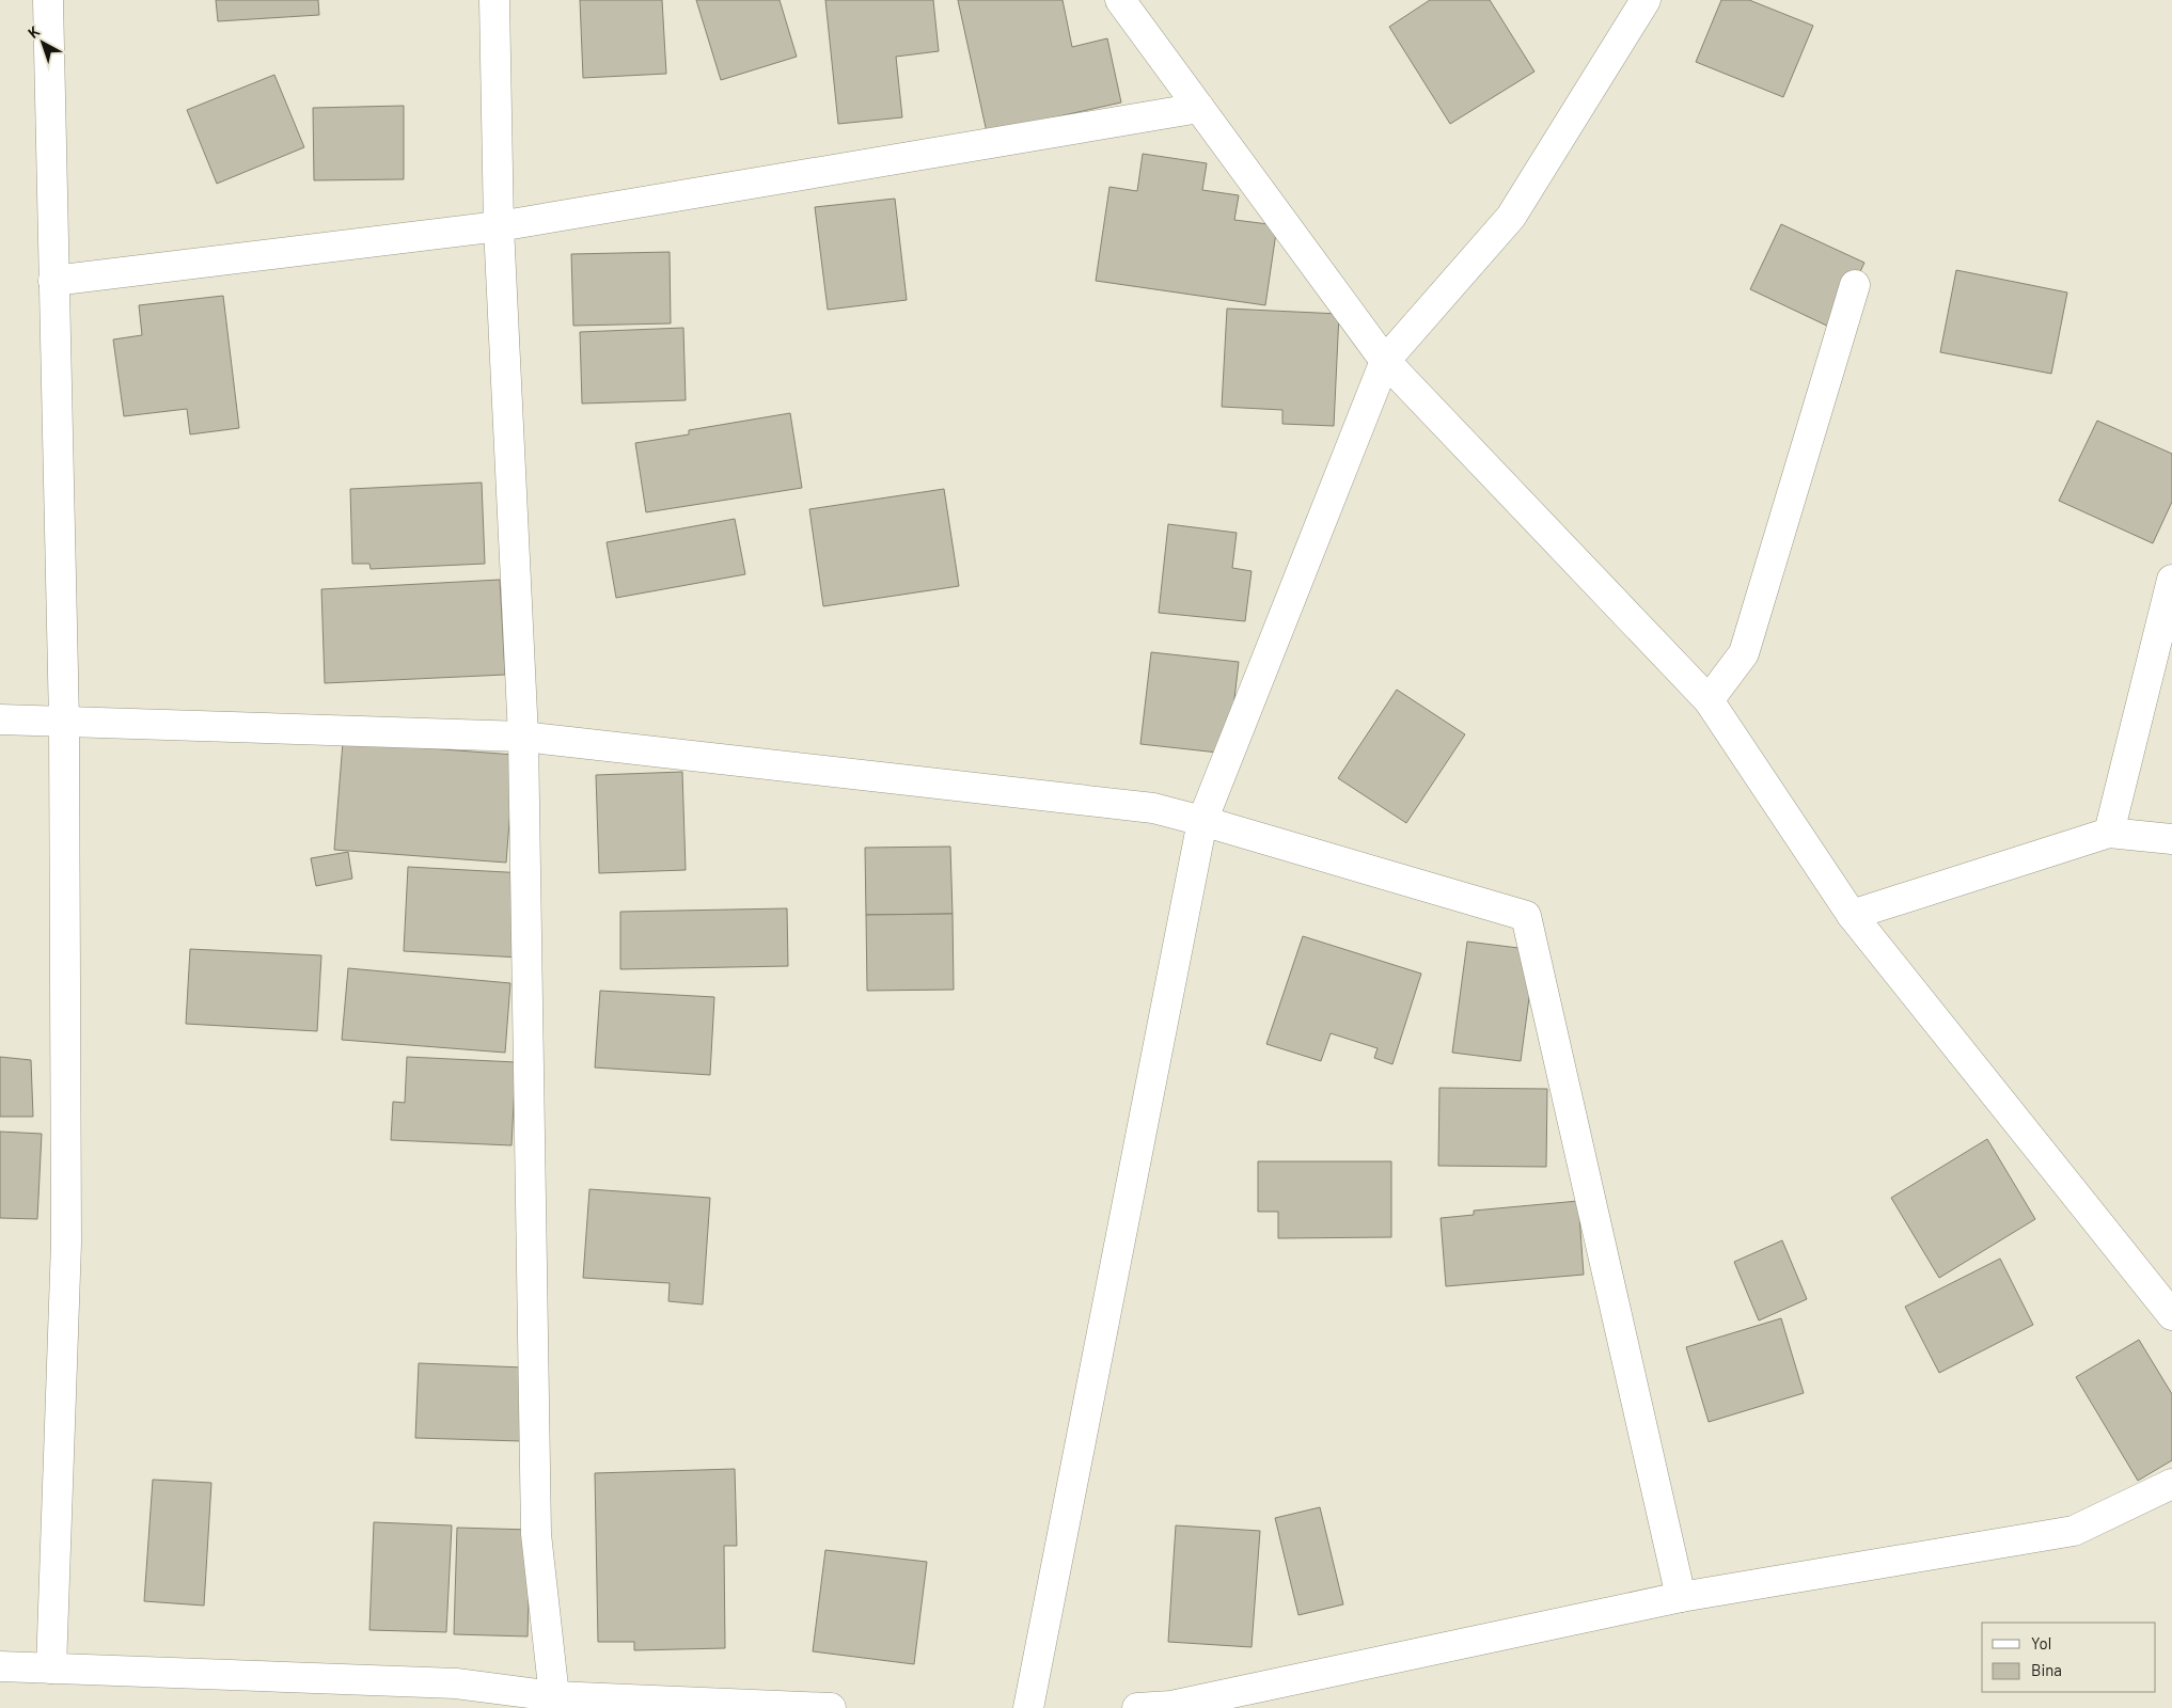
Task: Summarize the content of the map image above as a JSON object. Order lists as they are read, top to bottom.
{
  "legend": ["Yol", "Bina"],
  "north": "top left"
}
